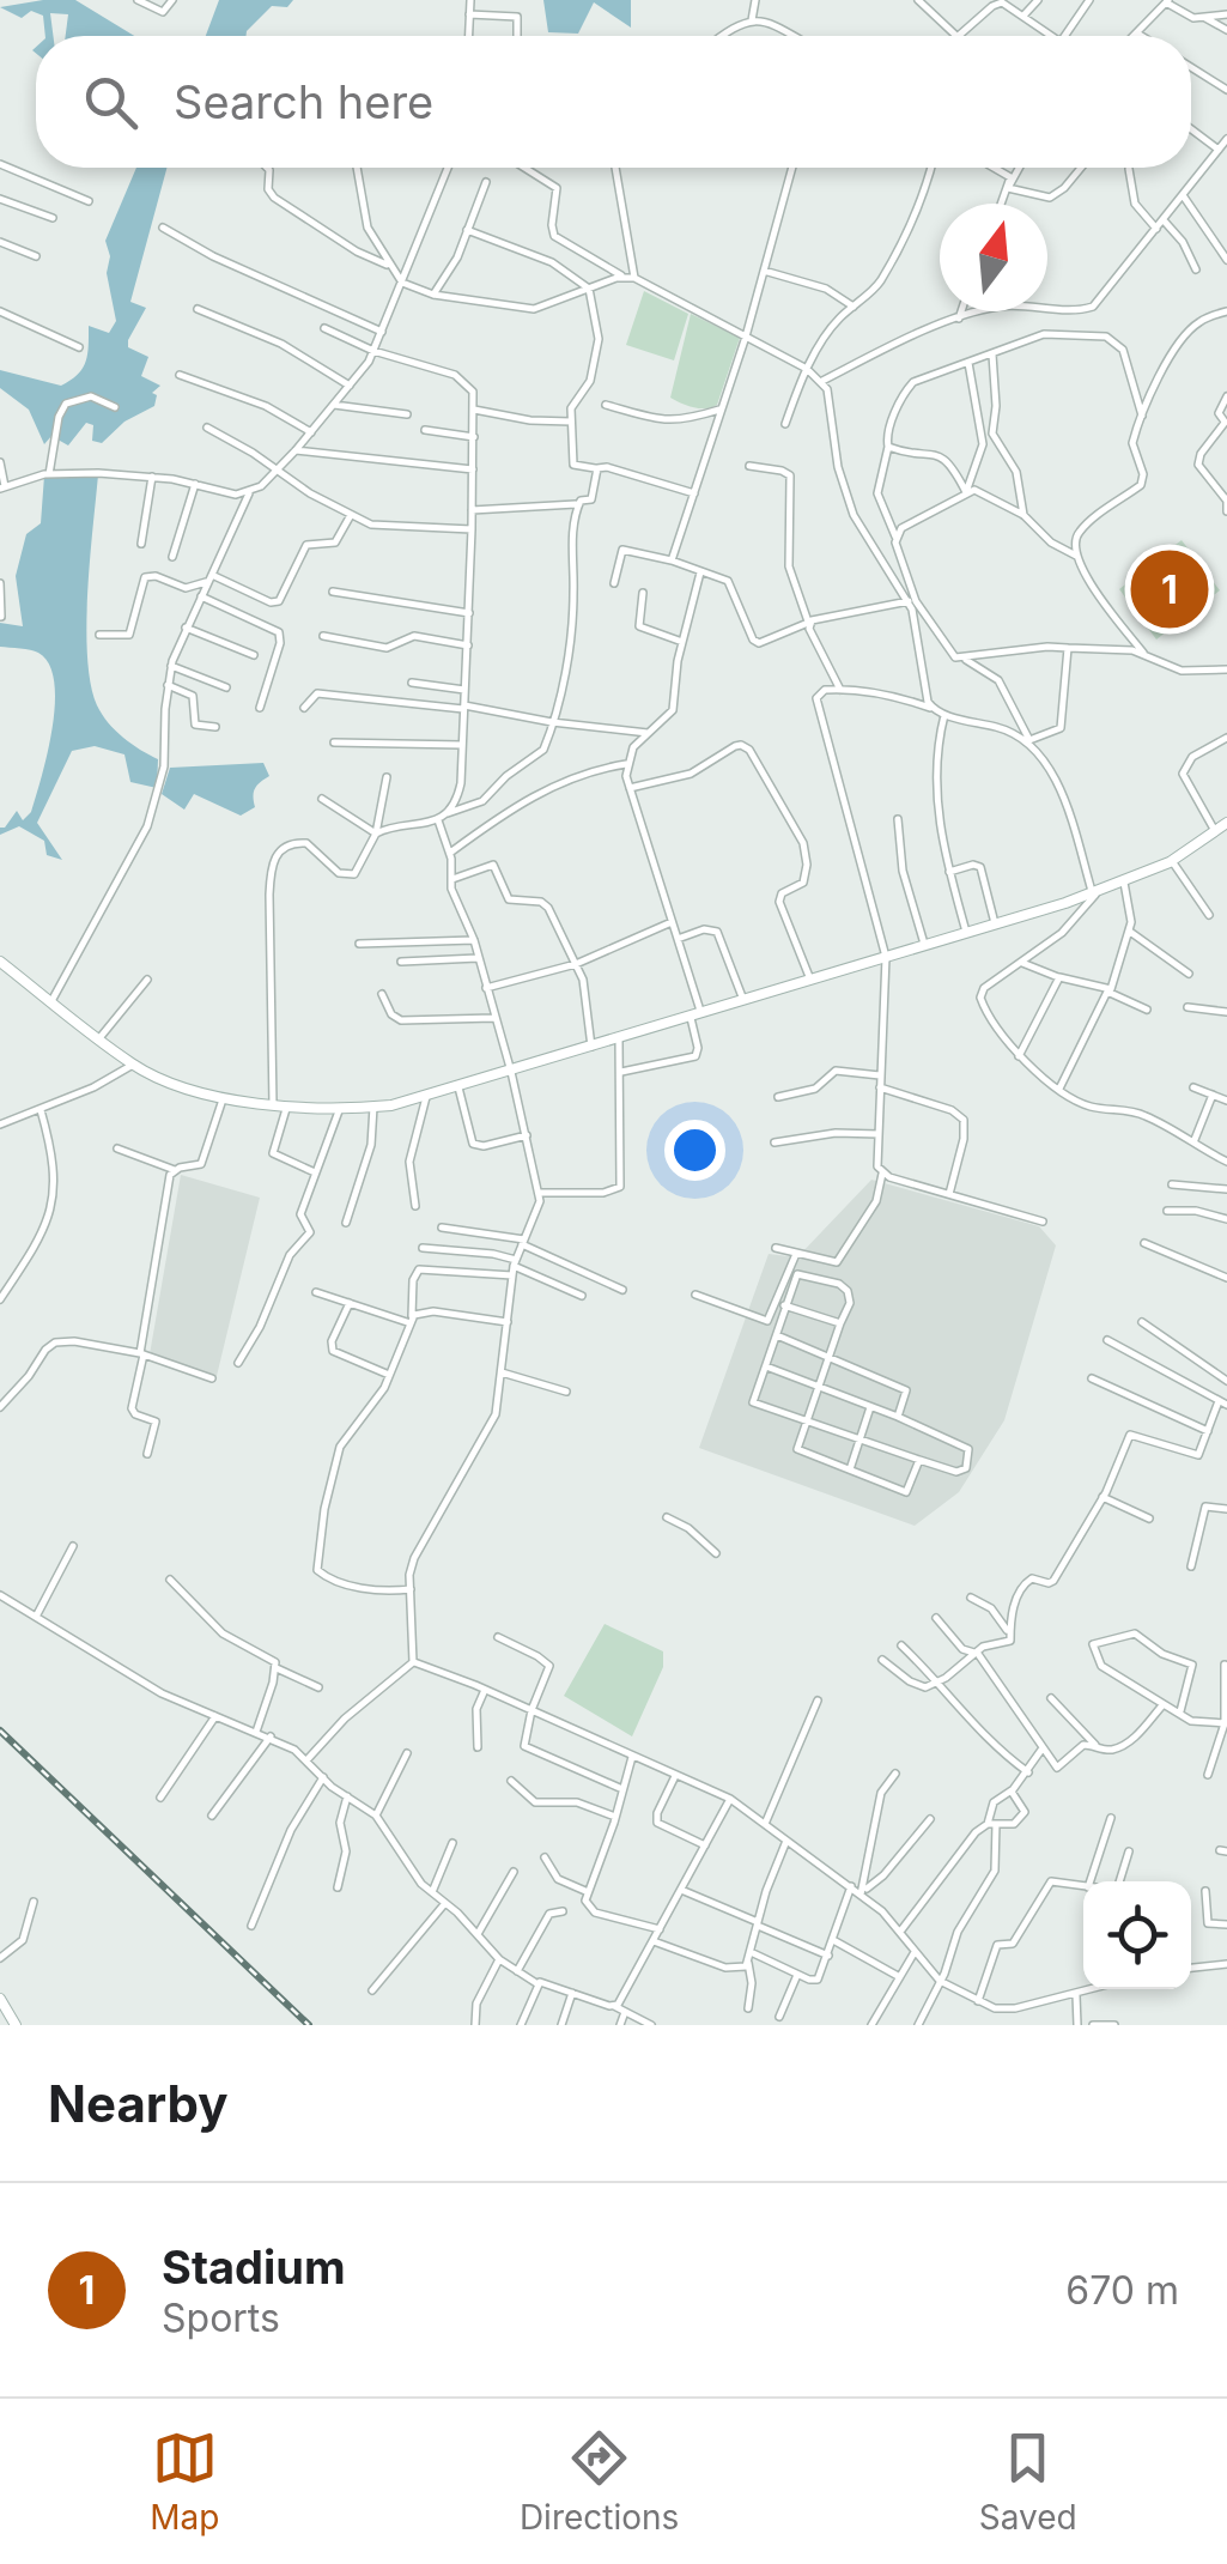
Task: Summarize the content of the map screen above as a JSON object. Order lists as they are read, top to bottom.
{
  "north": "top",
  "page": {
    "search": "Search here",
    "pins": "1",
    "heading": "Nearby",
    "list": [
      {
        "mark": "1",
        "name": "Stadium",
        "note": "Sports",
        "value": "670 m"
      }
    ],
    "nav": ["Map", "Directions", "Saved"]
  }
}
